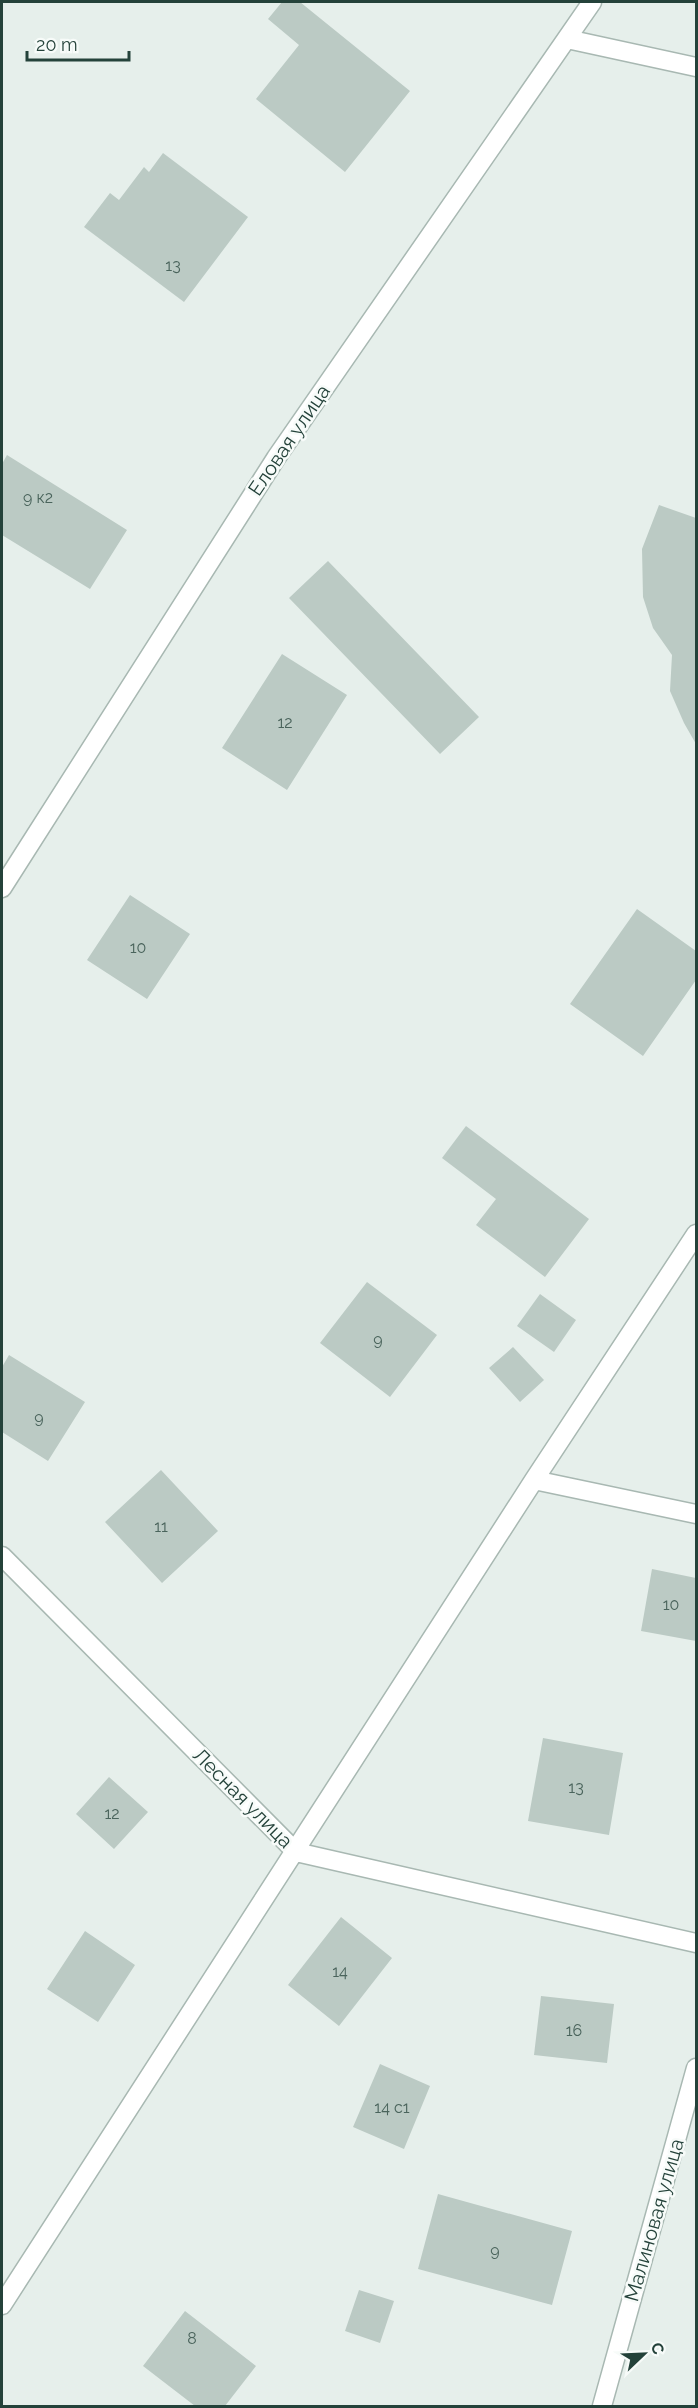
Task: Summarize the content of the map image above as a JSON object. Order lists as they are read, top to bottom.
{
  "streets": {
    "lane": ["Еловая улица", "Лесная улица", "Малиновая улица"]
  },
  "house_numbers": [
    "13",
    "9 к2",
    "12",
    "10",
    "9",
    "9",
    "11",
    "10",
    "13",
    "12",
    "14",
    "16",
    "14 с1",
    "9",
    "8"
  ],
  "scale_bar": "20 m",
  "north": "top right"
}
